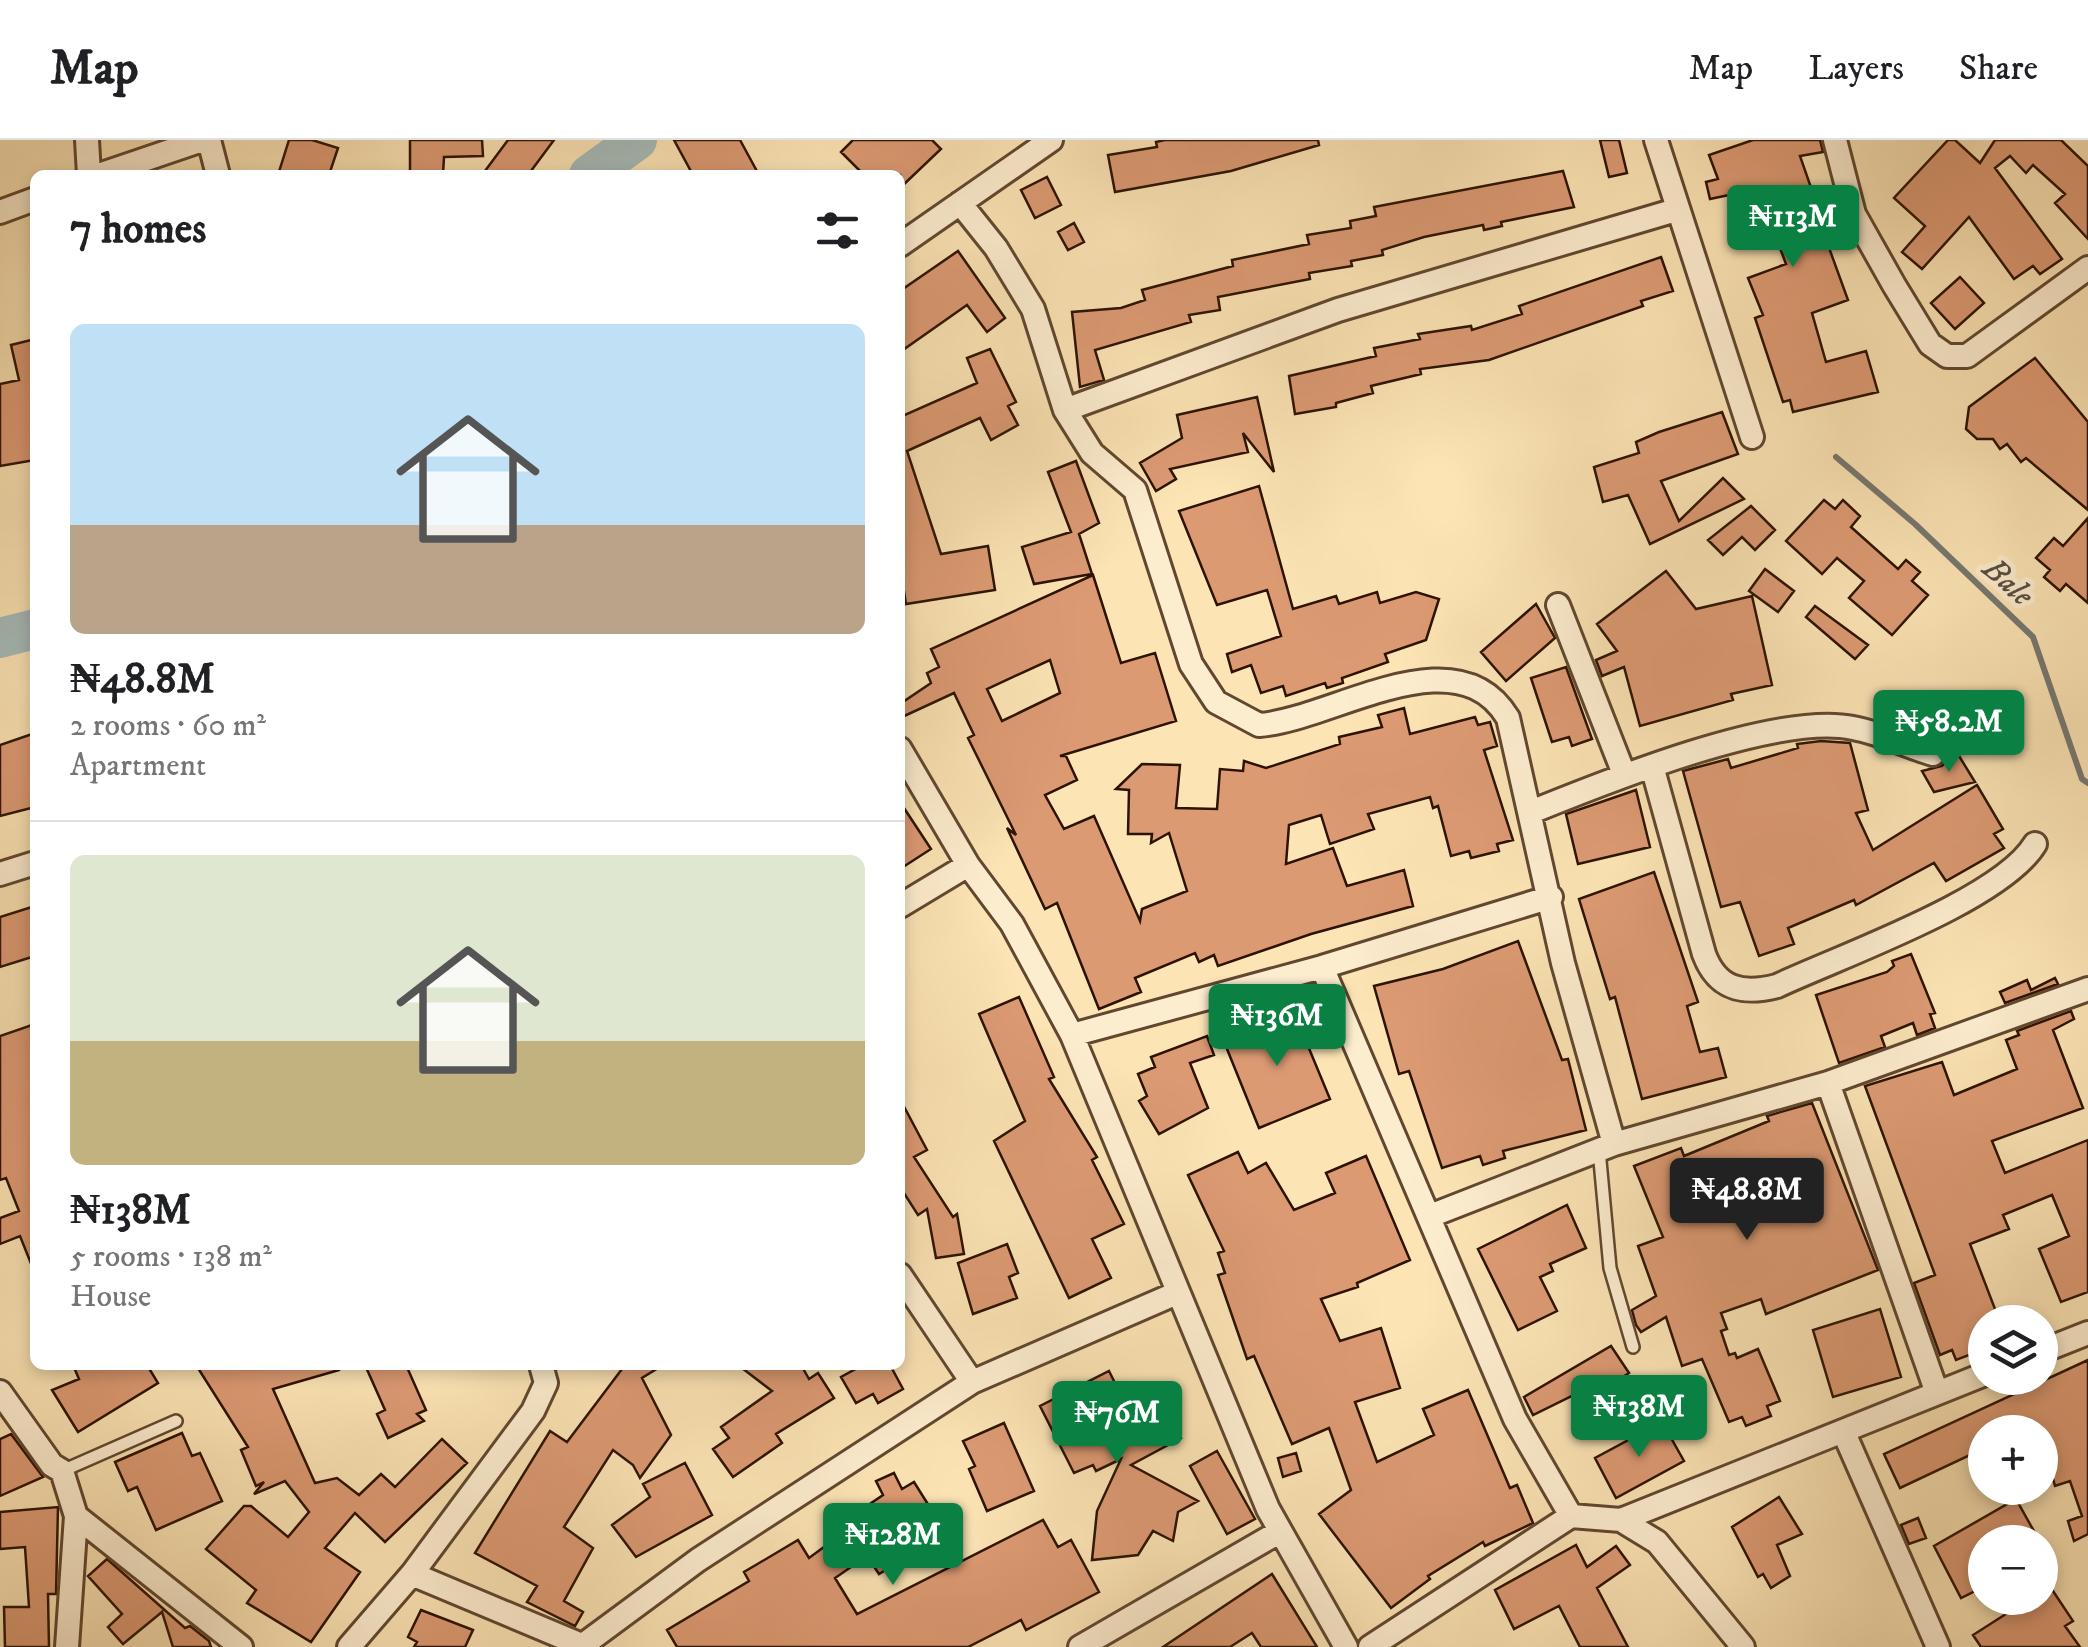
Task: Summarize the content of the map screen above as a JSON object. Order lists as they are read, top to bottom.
{
  "water": ["Bale"],
  "page": {
    "header": "Map",
    "nav": ["Map", "Layers", "Share"],
    "heading": "7 homes",
    "price": [
      "₦113M",
      "₦58.2M",
      "₦136M",
      "₦48.8M",
      "₦138M",
      "₦76M",
      "₦128M"
    ],
    "list": [
      {
        "name": "₦48.8M",
        "note": "2 rooms · 60 m² · Apartment"
      },
      {
        "name": "₦138M",
        "note": "5 rooms · 138 m² · House"
      }
    ],
    "map_buttons": ["+", "−"]
  }
}
